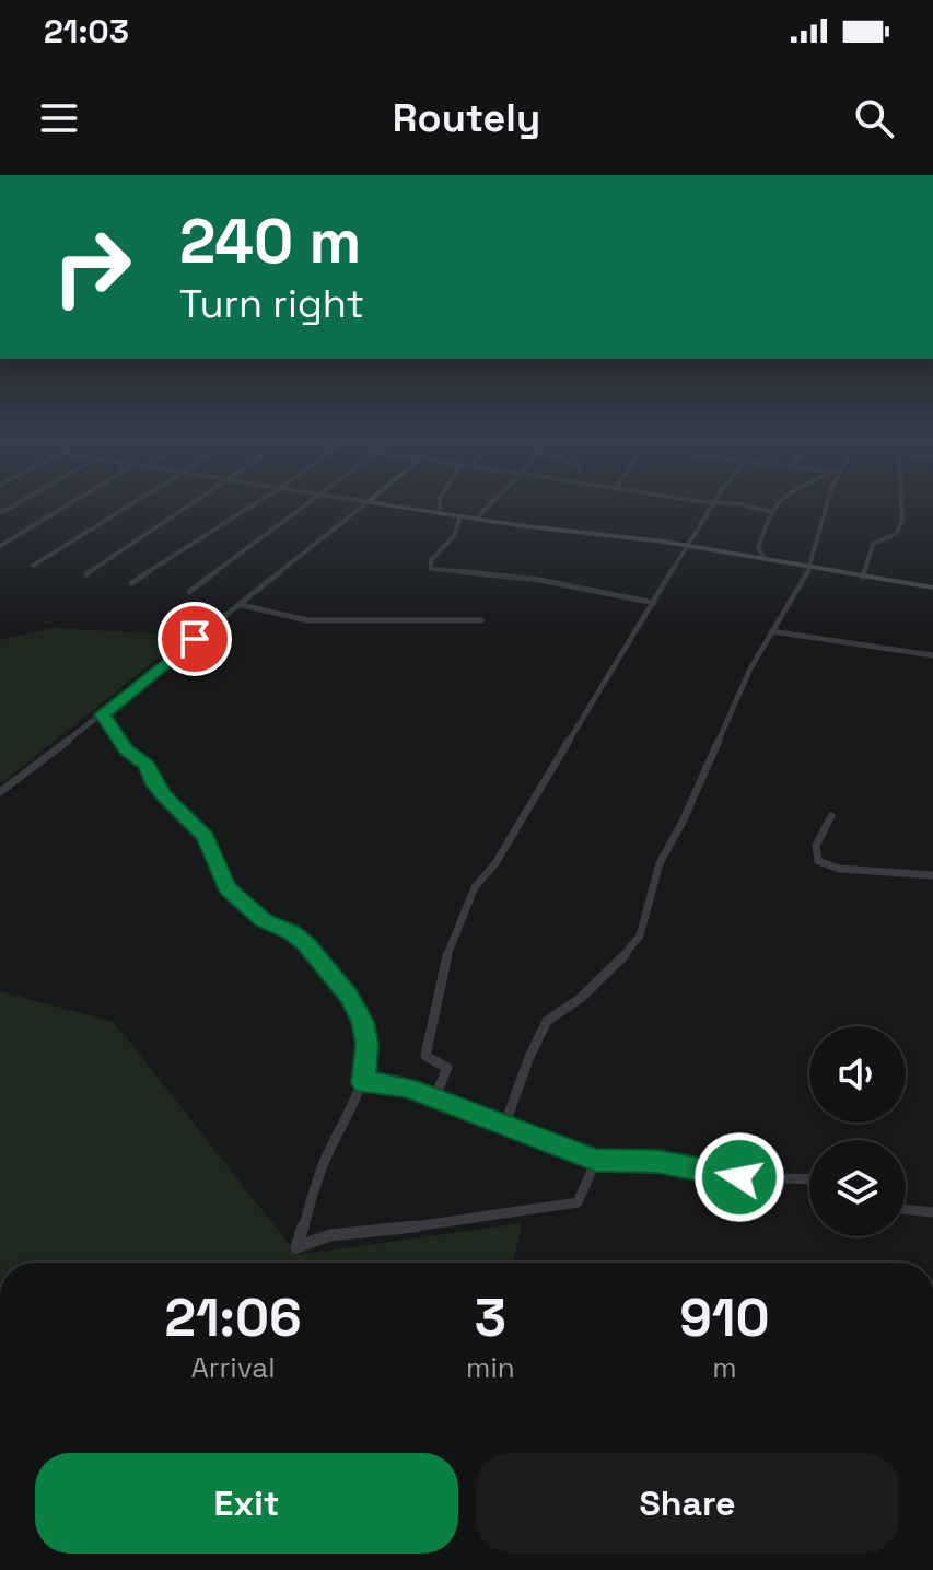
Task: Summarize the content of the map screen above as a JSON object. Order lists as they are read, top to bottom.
{
  "page": {
    "status": "21:03",
    "header": "Routely",
    "turn": ["240 m", "Turn right"],
    "eta": [
      "21:06",
      "Arrival",
      "3",
      "min",
      "910",
      "m"
    ],
    "buttons": ["Exit", "Share"]
  }
}
